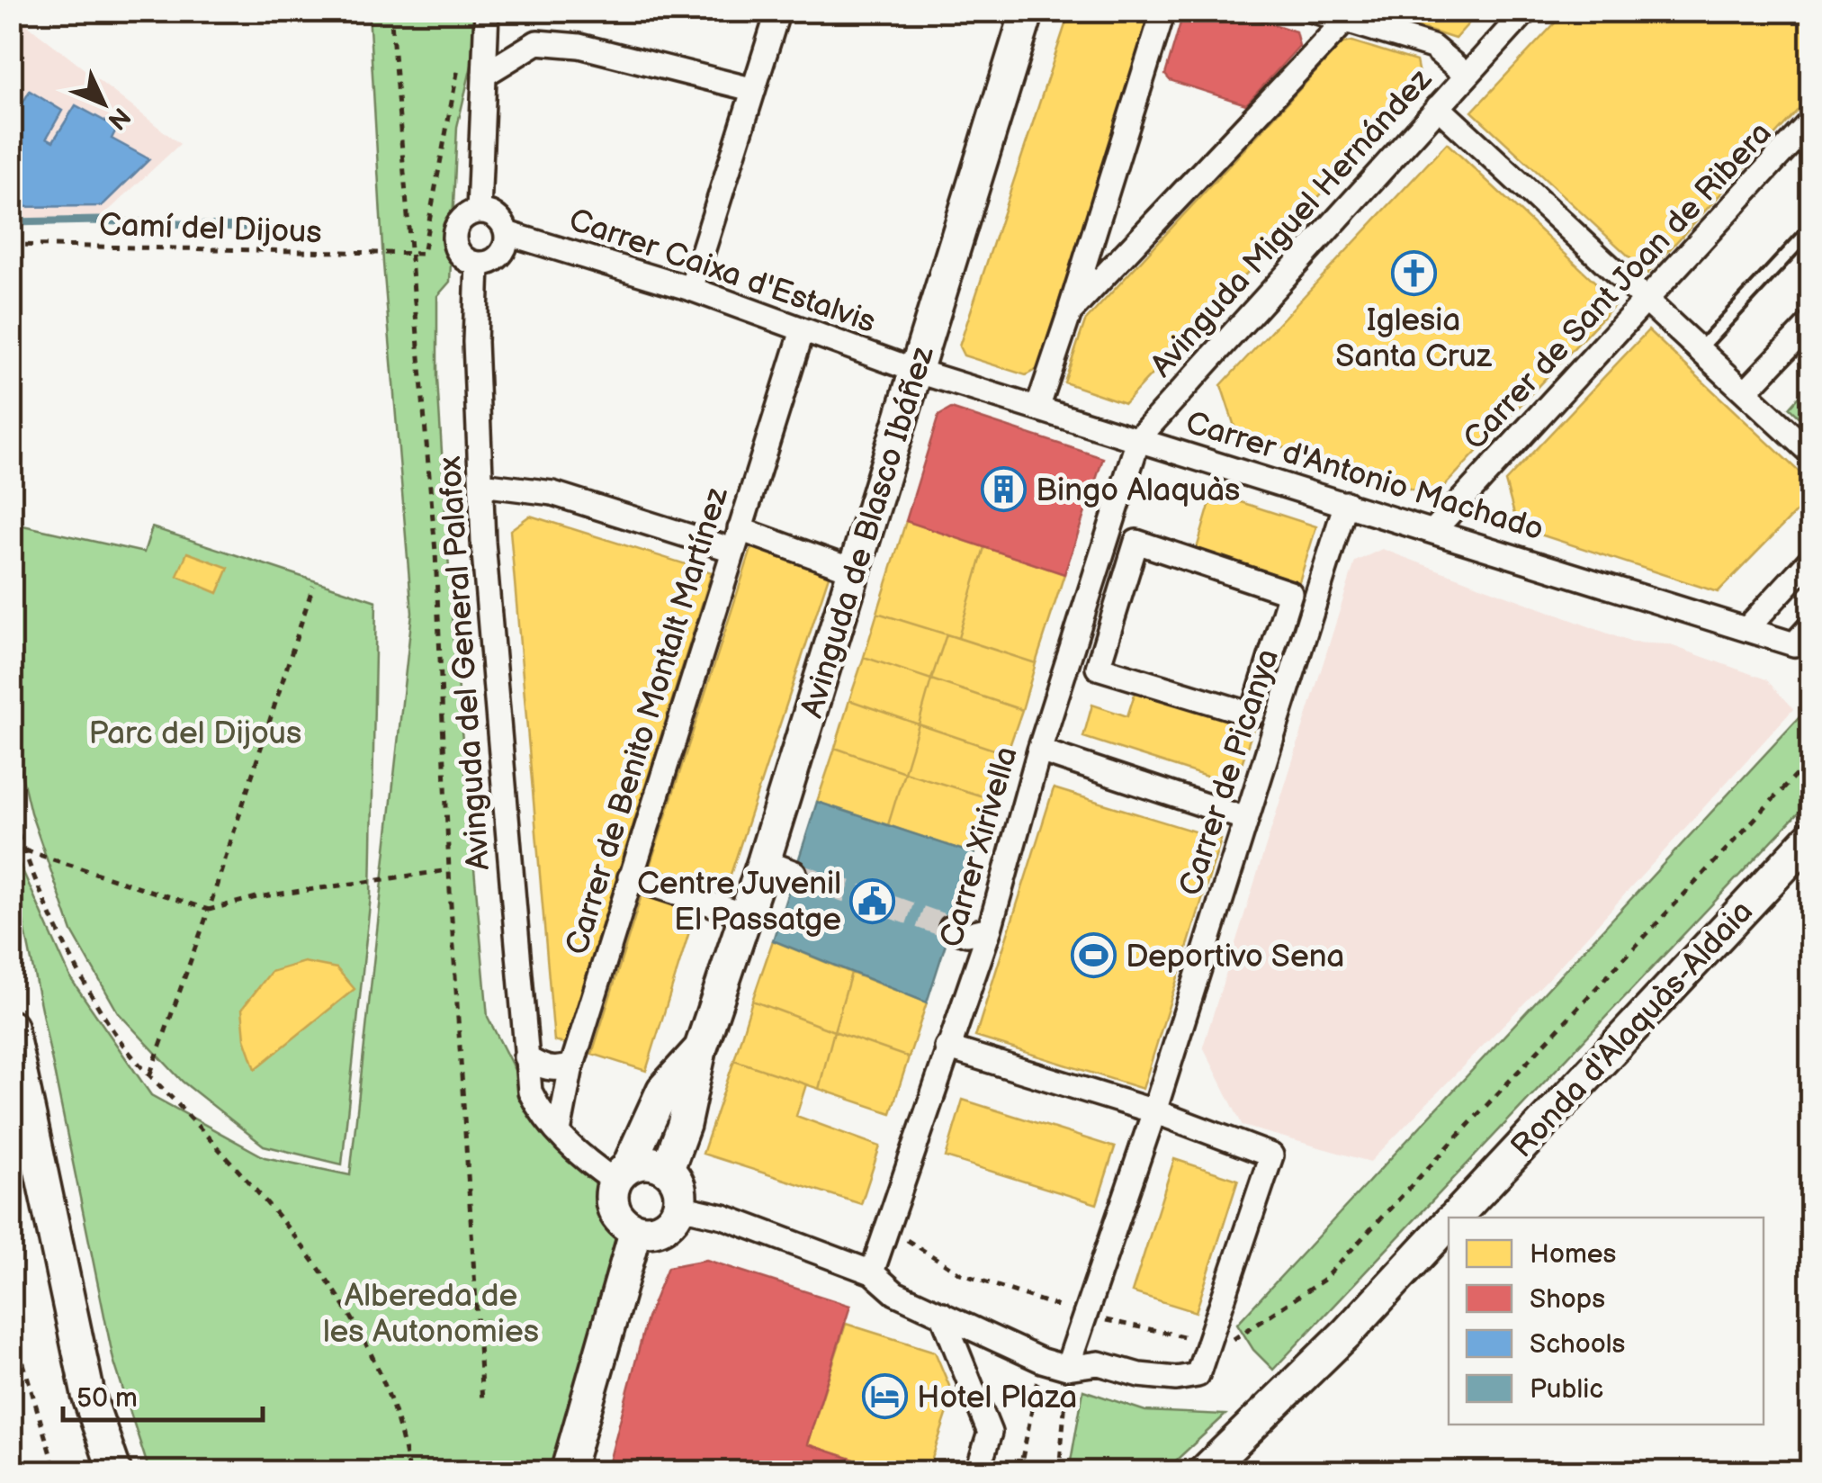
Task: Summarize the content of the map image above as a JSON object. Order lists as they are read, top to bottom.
{
  "streets": {
    "street": [
      "Avinguda Miguel Hernández",
      "Carrer Caixa d'Estalvis",
      "Carrer de Sant Joan de Ribera",
      "Carrer d'Antonio Machado",
      "Avinguda de Blasco Ibáñez",
      "Avinguda del General Palafox",
      "Carrer de Benito Montalt Martínez",
      "Carrer de Picanya",
      "Carrer Xirivella",
      "Ronda d'Alaquàs-Aldaia"
    ],
    "path": ["Camí del Dijous"]
  },
  "crossings": [
    ["Avinguda Miguel Hernández", "Carrer d'Antonio Machado"],
    ["Avinguda Miguel Hernández", "Carrer Xirivella"],
    ["Carrer Caixa d'Estalvis", "Carrer d'Antonio Machado"],
    ["Carrer Caixa d'Estalvis", "Avinguda de Blasco Ibáñez"],
    ["Carrer Caixa d'Estalvis", "Avinguda del General Palafox"],
    ["Carrer Caixa d'Estalvis", "Carrer de Benito Montalt Martínez"],
    ["Carrer de Sant Joan de Ribera", "Carrer d'Antonio Machado"],
    ["Carrer d'Antonio Machado", "Avinguda de Blasco Ibáñez"],
    ["Carrer d'Antonio Machado", "Carrer de Picanya"],
    ["Carrer d'Antonio Machado", "Carrer Xirivella"],
    ["Avinguda de Blasco Ibáñez", "Avinguda del General Palafox"],
    ["Avinguda del General Palafox", "Carrer de Benito Montalt Martínez"]
  ],
  "parks": ["Parc del Dijous", "Albereda de les Autonomies"],
  "places": {
    "church": ["Iglesia Santa Cruz"],
    "building": ["Bingo Alaquàs"],
    "public building": ["Centre Juvenil El Passatge"],
    "sports": ["Deportivo Sena"],
    "hotel": ["Hotel Plaza"]
  },
  "legend": [
    "Homes",
    "Shops",
    "Schools",
    "Public"
  ],
  "scale_bar": "50 m",
  "north": "bottom right"
}
